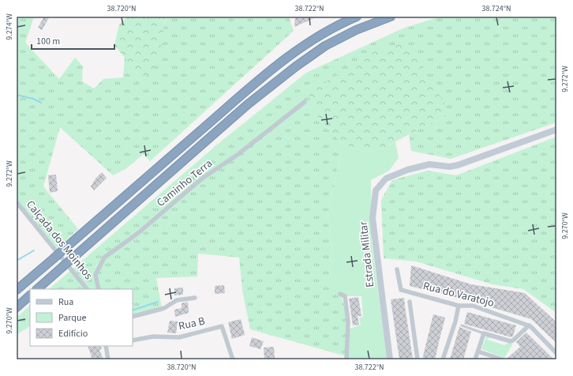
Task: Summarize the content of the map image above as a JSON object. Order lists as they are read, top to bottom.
{
  "streets": {
    "street": [
      "Caminho Terra",
      "Calçada dos Moinhos",
      "Estrada Militar",
      "Rua do Varatojo",
      "Rua B"
    ]
  },
  "legend": ["Rua", "Parque", "Edifício"],
  "scale_bar": "100 m",
  "coordinates": [
    "38.720°N",
    "38.722°N",
    "38.724°N",
    "9.274°W",
    "9.272°W",
    "9.270°W"
  ]
}
